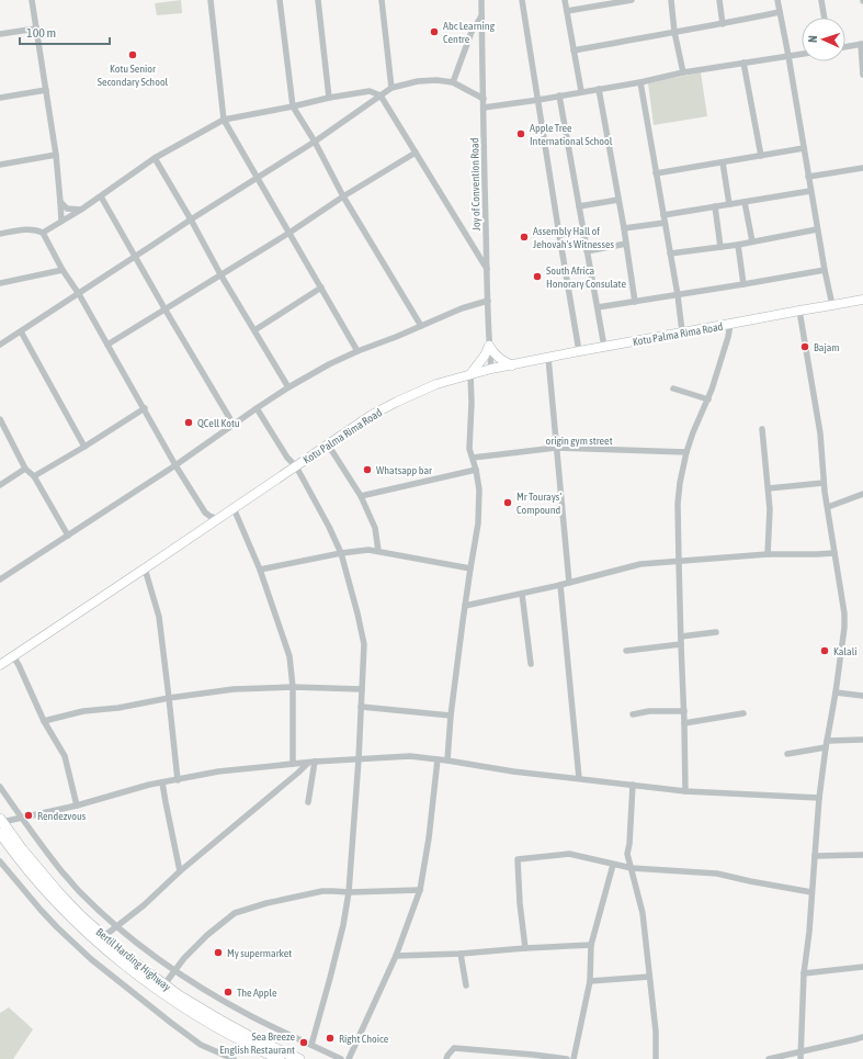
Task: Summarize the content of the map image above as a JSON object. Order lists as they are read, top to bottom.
{
  "streets": {
    "main road": ["Bertil Harding Highway"],
    "street": ["Joy of Convention Road", "Kotu Palma Rima Road", "origin gym street"]
  },
  "crossings": [
    ["Joy of Convention Road", "Kotu Palma Rima Road"]
  ],
  "places": [
    "Abc Learning Centre",
    "Kotu Senior Secondary School",
    "Apple Tree International School",
    "Assembly Hall of Jehovah's Witnesses",
    "South Africa Honorary Consulate",
    "Bajam",
    "QCell Kotu",
    "Whatsapp bar",
    "Mr Tourays' Compound",
    "Kalali",
    "Rendezvous",
    "My supermarket",
    "The Apple",
    "Right Choice",
    "Sea Breeze English Restaurant"
  ],
  "scale_bar": "100 m",
  "north": "left"
}
